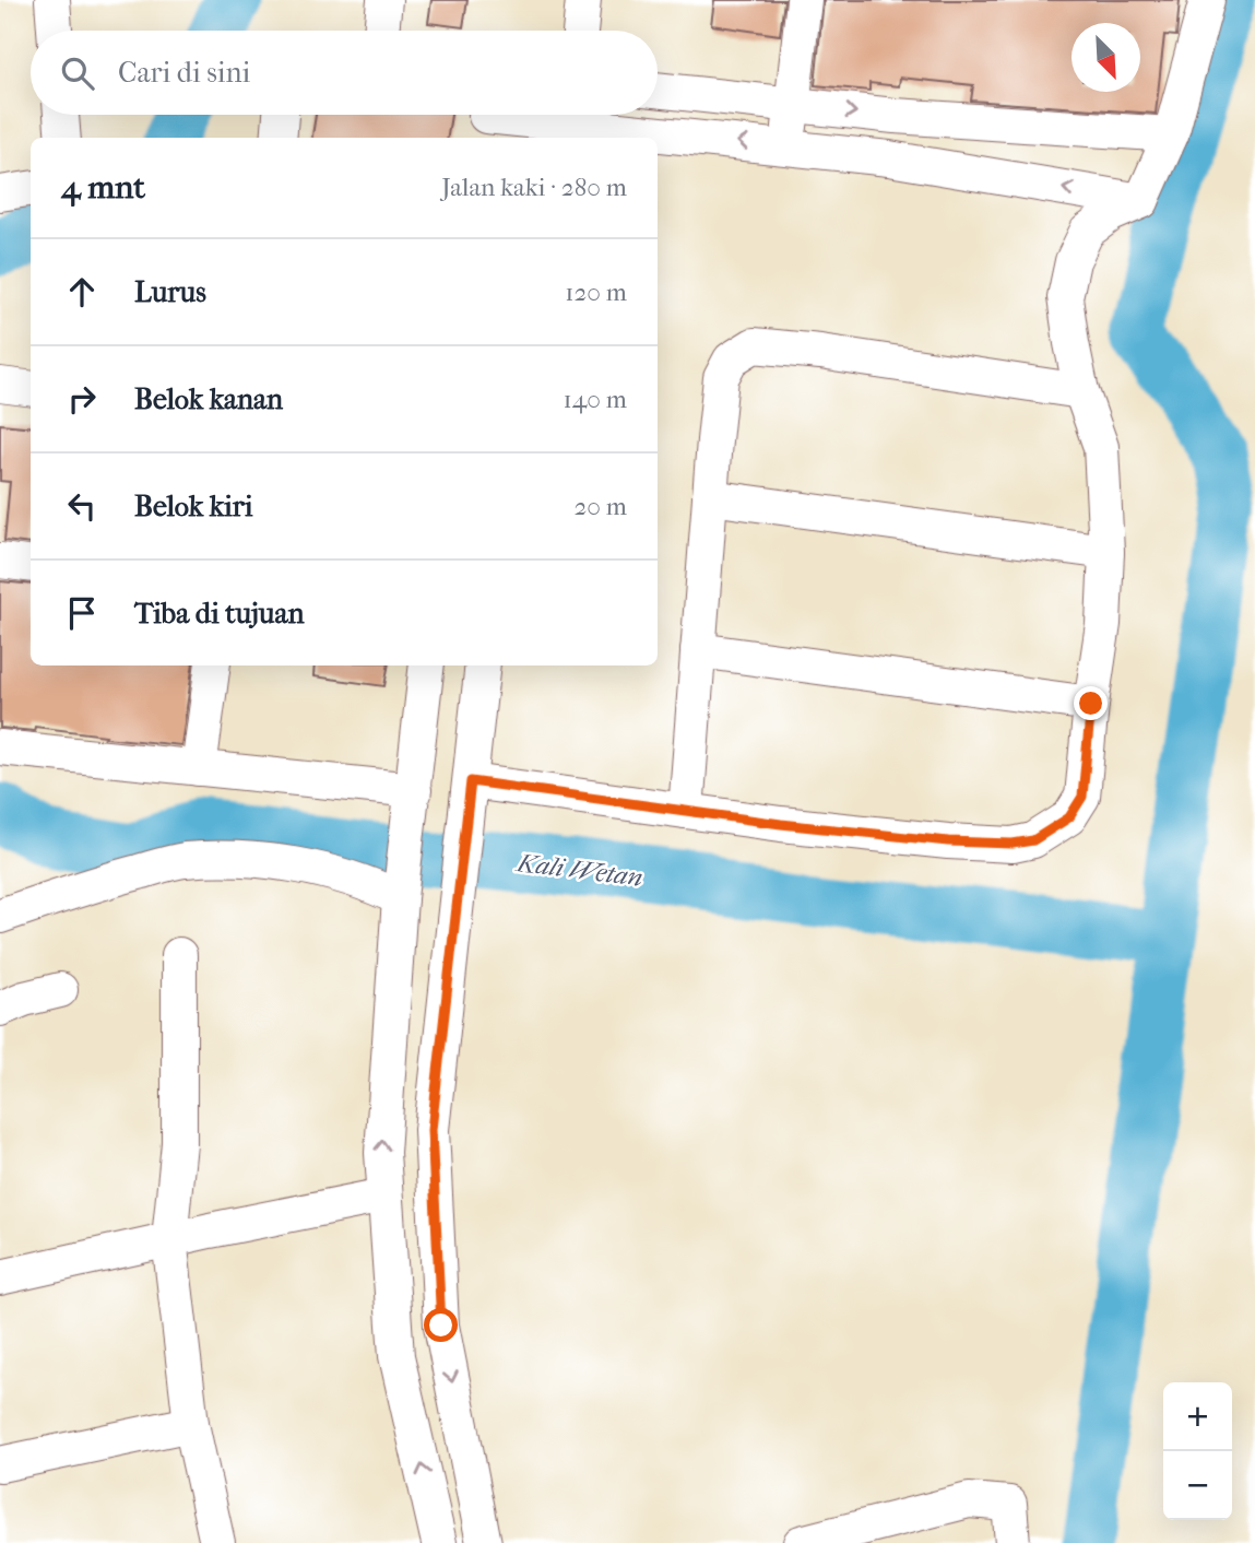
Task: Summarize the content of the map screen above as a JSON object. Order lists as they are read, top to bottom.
{
  "water": ["Kali Wetan"],
  "north": "bottom right",
  "page": {
    "search": "Cari di sini",
    "heading": ["4 mnt", "Jalan kaki · 280 m"],
    "list": [
      ["Lurus", "120 m"],
      ["Belok kanan", "140 m"],
      ["Belok kiri", "20 m"],
      "Tiba di tujuan"
    ],
    "map_buttons": ["+", "−"]
  }
}
